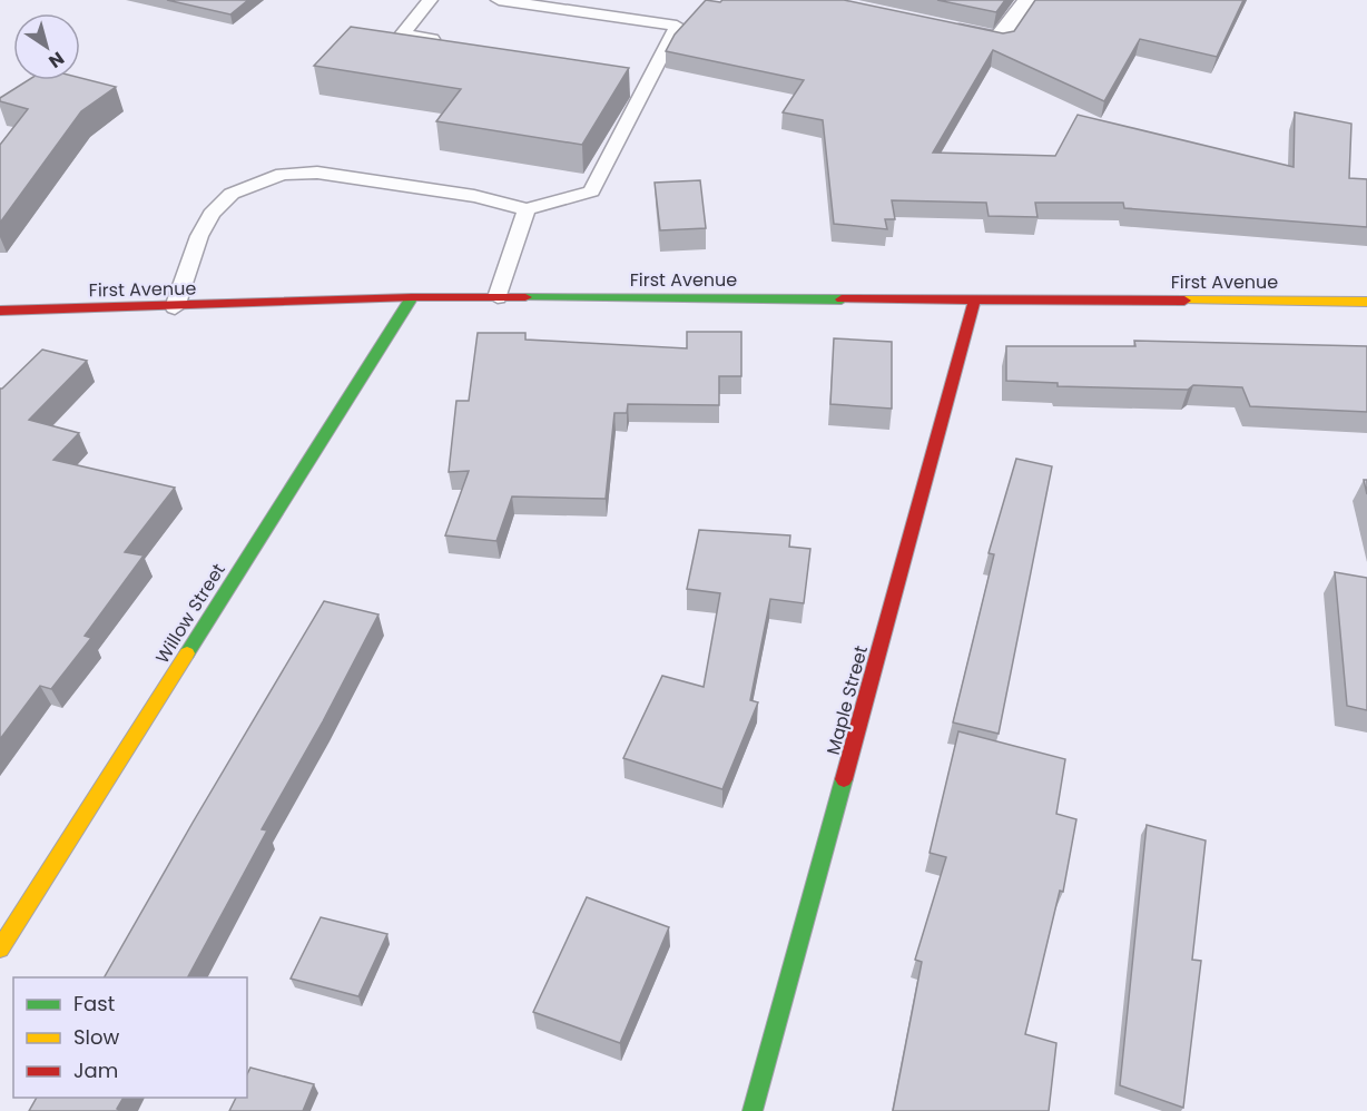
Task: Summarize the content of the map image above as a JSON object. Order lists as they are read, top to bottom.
{
  "streets": {
    "street": ["First Avenue", "Willow Street", "Maple Street"]
  },
  "crossings": [
    ["First Avenue", "Willow Street"],
    ["First Avenue", "Maple Street"]
  ],
  "legend": ["Fast", "Slow", "Jam"],
  "north": "bottom right"
}
